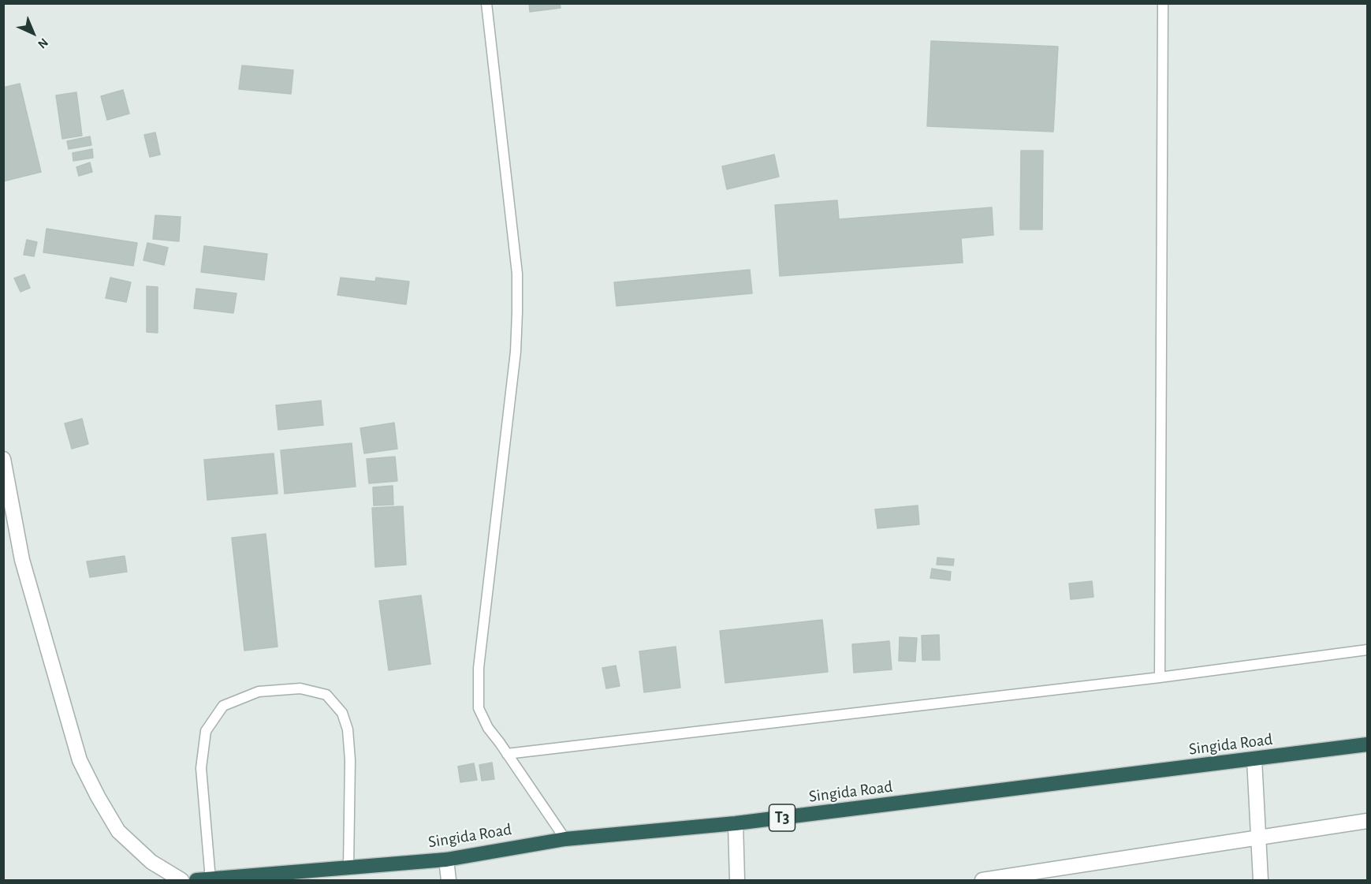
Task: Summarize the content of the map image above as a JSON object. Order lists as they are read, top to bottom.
{
  "streets": {
    "highway": ["Singida Road", "T3"]
  },
  "north": "bottom right"
}
